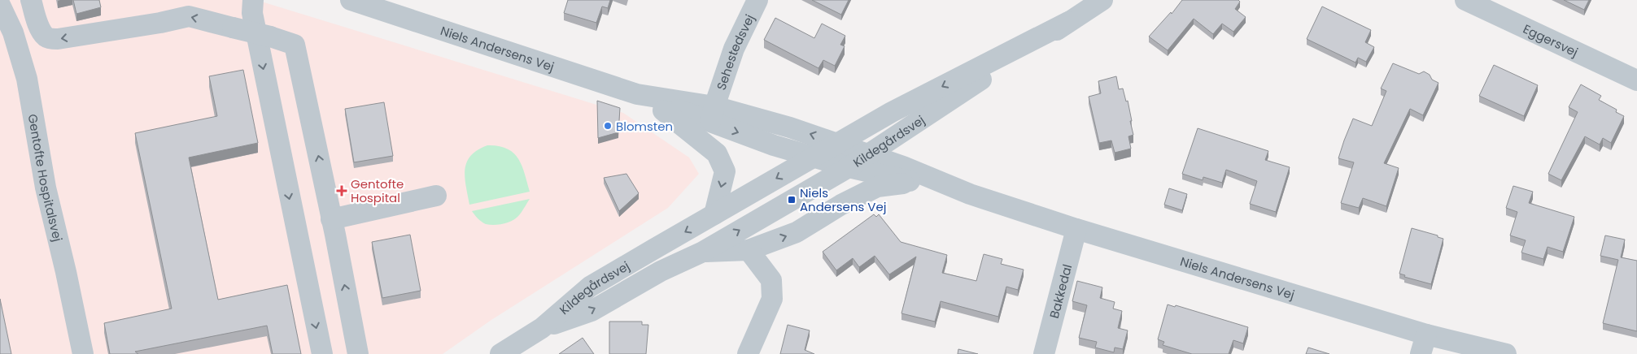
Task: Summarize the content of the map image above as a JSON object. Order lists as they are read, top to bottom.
{
  "streets": {
    "street": [
      "Eggersvej",
      "Niels Andersens Vej",
      "Sehestedsvej",
      "Kildegårdsvej",
      "Gentofte Hospitalsvej",
      "Bakkedal"
    ]
  },
  "crossings": [
    ["Niels Andersens Vej", "Sehestedsvej"],
    ["Niels Andersens Vej", "Kildegårdsvej"],
    ["Niels Andersens Vej", "Bakkedal"]
  ],
  "places": {
    "other": ["Blomsten"],
    "health": ["Gentofte Hospital"],
    "transit": ["Niels Andersens Vej"]
  }
}
